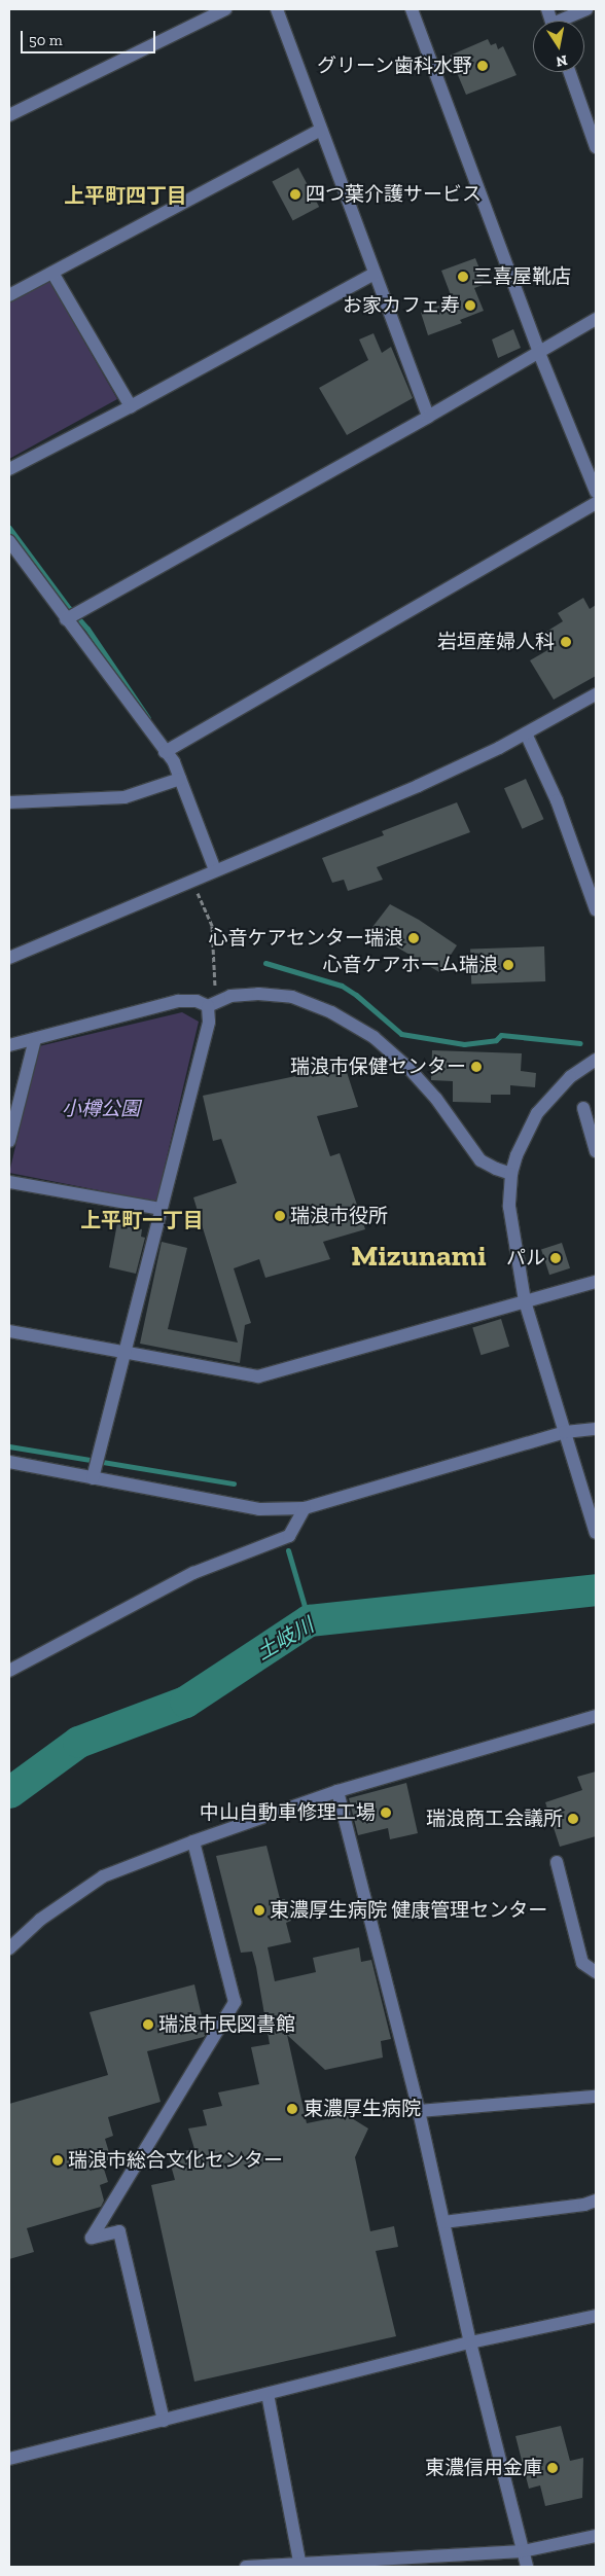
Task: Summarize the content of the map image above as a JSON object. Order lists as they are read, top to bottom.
{
  "districts": ["上平町四丁目", "上平町一丁目", "Mizunami"],
  "water": ["土岐川"],
  "parks": ["小樽公園"],
  "places": [
    "グリーン歯科水野",
    "四つ葉介護サービス",
    "三喜屋靴店",
    "お家カフェ寿",
    "岩垣産婦人科",
    "心音ケアセンター瑞浪",
    "心音ケアホーム瑞浪",
    "瑞浪市保健センター",
    "瑞浪市役所",
    "パル",
    "中山自動車修理工場",
    "瑞浪商工会議所",
    "東濃厚生病院 健康管理センター",
    "瑞浪市民図書館",
    "東濃厚生病院",
    "瑞浪市総合文化センター",
    "東濃信用金庫"
  ],
  "scale_bar": "50 m",
  "north": "bottom"
}
